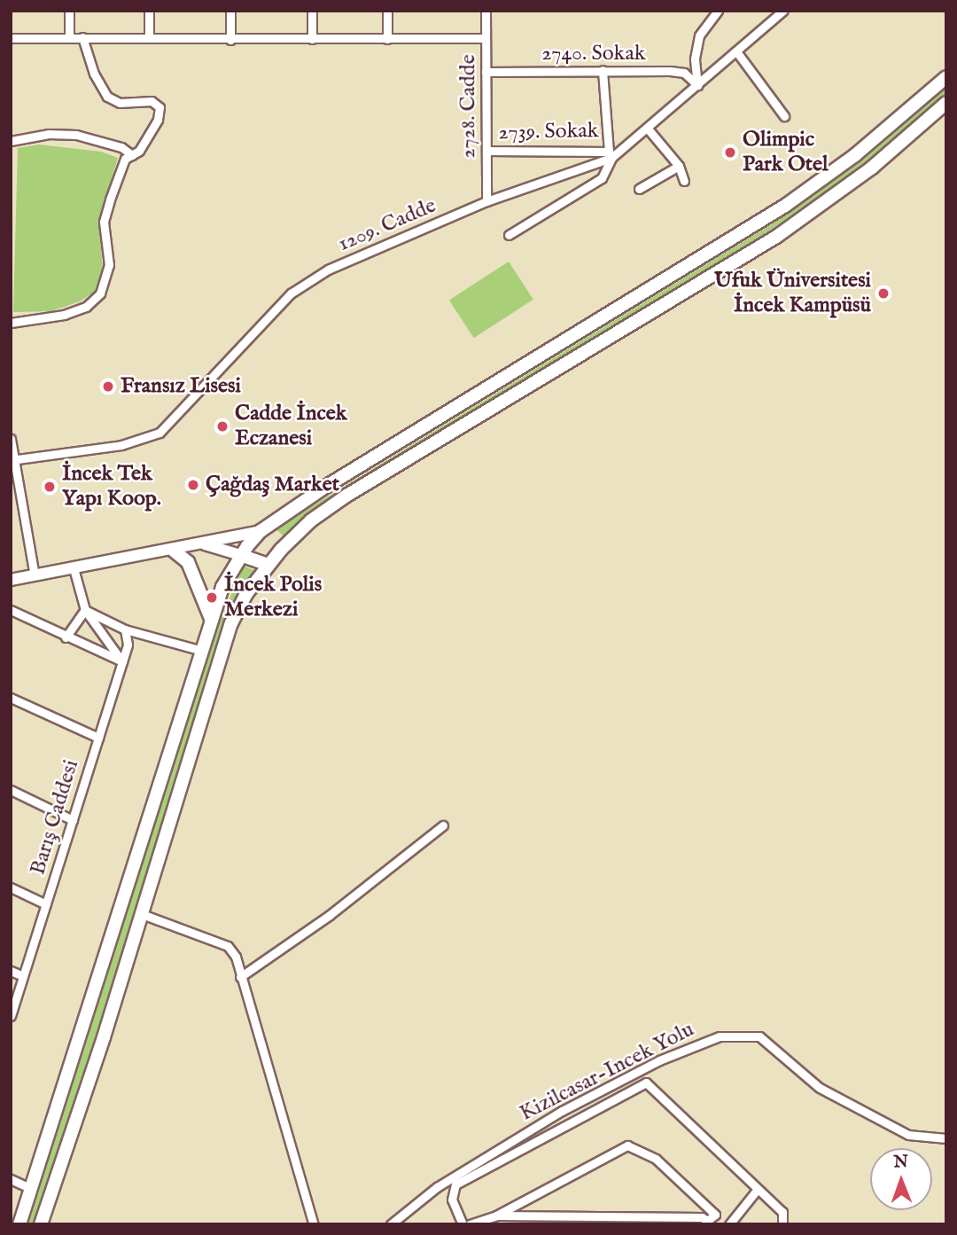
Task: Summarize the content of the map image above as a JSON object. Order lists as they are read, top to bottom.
{
  "streets": {
    "street": [
      "2740. Sokak",
      "2728. Cadde",
      "2739. Sokak",
      "1209. Cadde",
      "Barış Caddesi",
      "Kizilcasar-Incek Yolu"
    ]
  },
  "crossings": [
    ["2740. Sokak", "2728. Cadde"],
    ["2740. Sokak", "2739. Sokak"],
    ["2740. Sokak", "1209. Cadde"],
    ["2728. Cadde", "2739. Sokak"],
    ["2728. Cadde", "1209. Cadde"]
  ],
  "places": [
    "Olimpic Park Otel",
    "Ufuk Üniversitesi İncek Kampüsü",
    "Fransız Lisesi",
    "Cadde İncek Eczanesi",
    "Çağdaş Market",
    "İncek Tek Yapı Koop.",
    "İncek Polis Merkezi"
  ],
  "north": "top"
}
